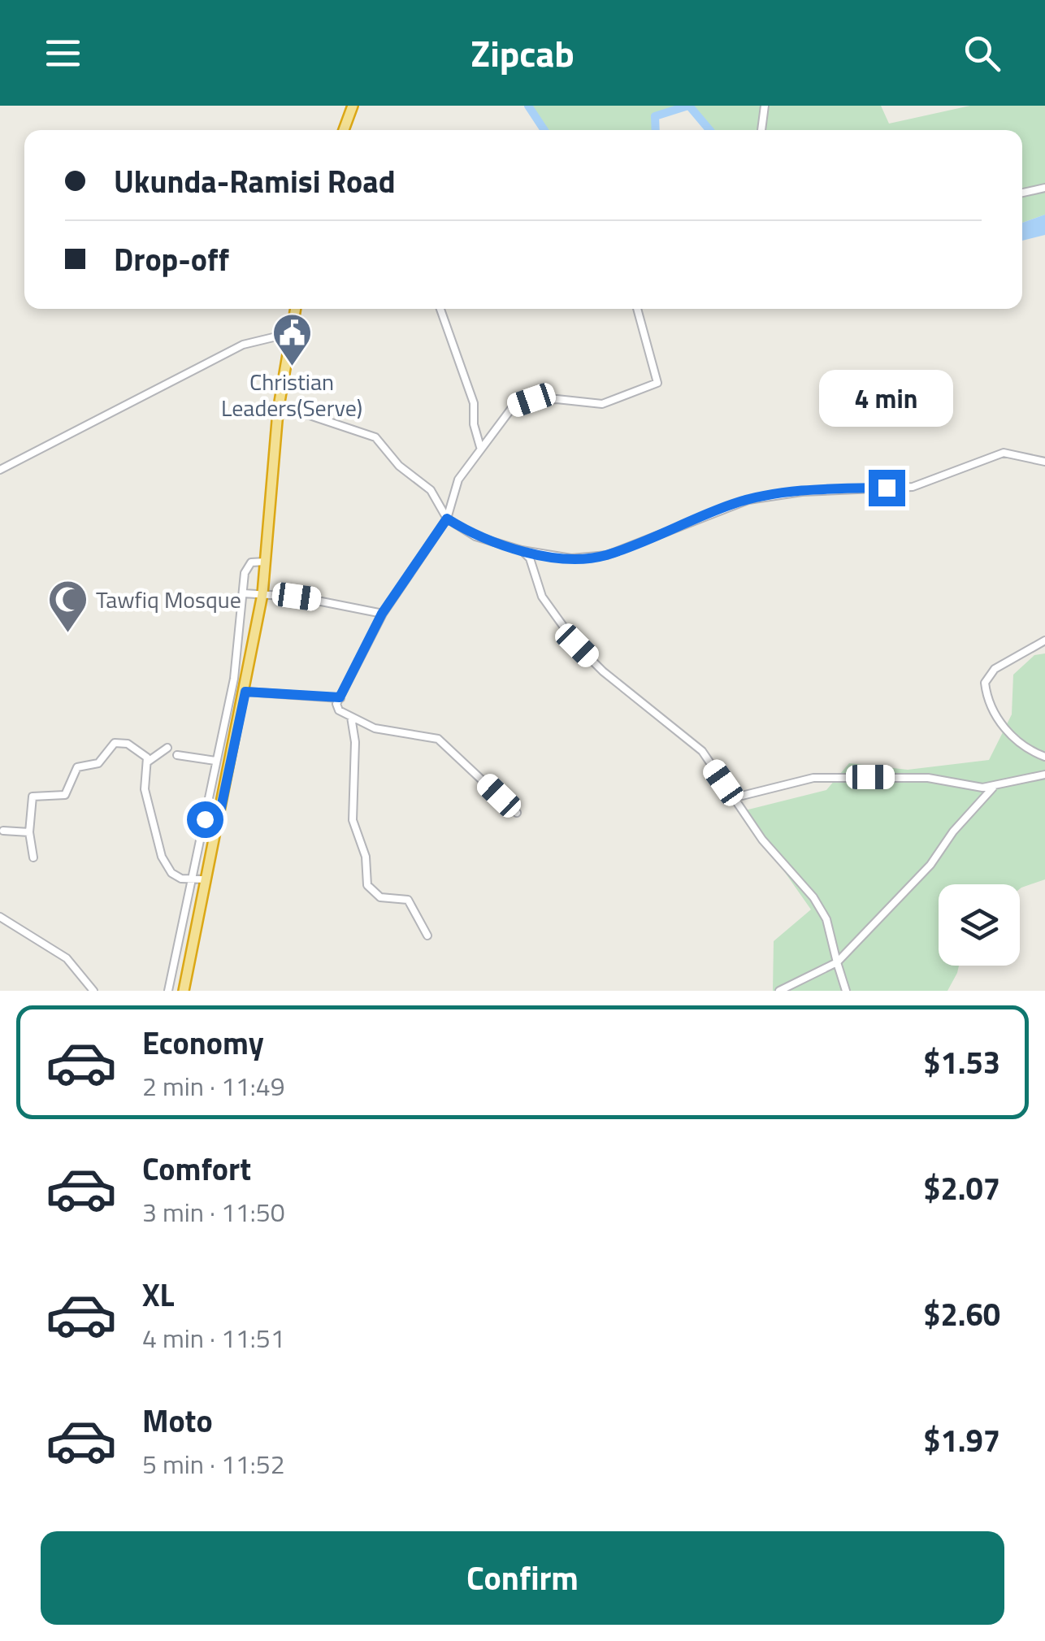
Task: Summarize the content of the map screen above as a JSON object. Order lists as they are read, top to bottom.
{
  "places": {
    "public building": ["Christian Leaders(Serve)"],
    "mosque": ["Tawfiq Mosque"]
  },
  "page": {
    "header": "Zipcab",
    "banner": ["Ukunda-Ramisi Road", "Drop-off"],
    "bubble": "4 min",
    "list": [
      {
        "name": "Economy",
        "note": "2 min · 11:49",
        "value": "$1.53"
      },
      {
        "name": "Comfort",
        "note": "3 min · 11:50",
        "value": "$2.07"
      },
      {
        "name": "XL",
        "note": "4 min · 11:51",
        "value": "$2.60"
      },
      {
        "name": "Moto",
        "note": "5 min · 11:52",
        "value": "$1.97"
      }
    ],
    "buttons": "Confirm"
  }
}
